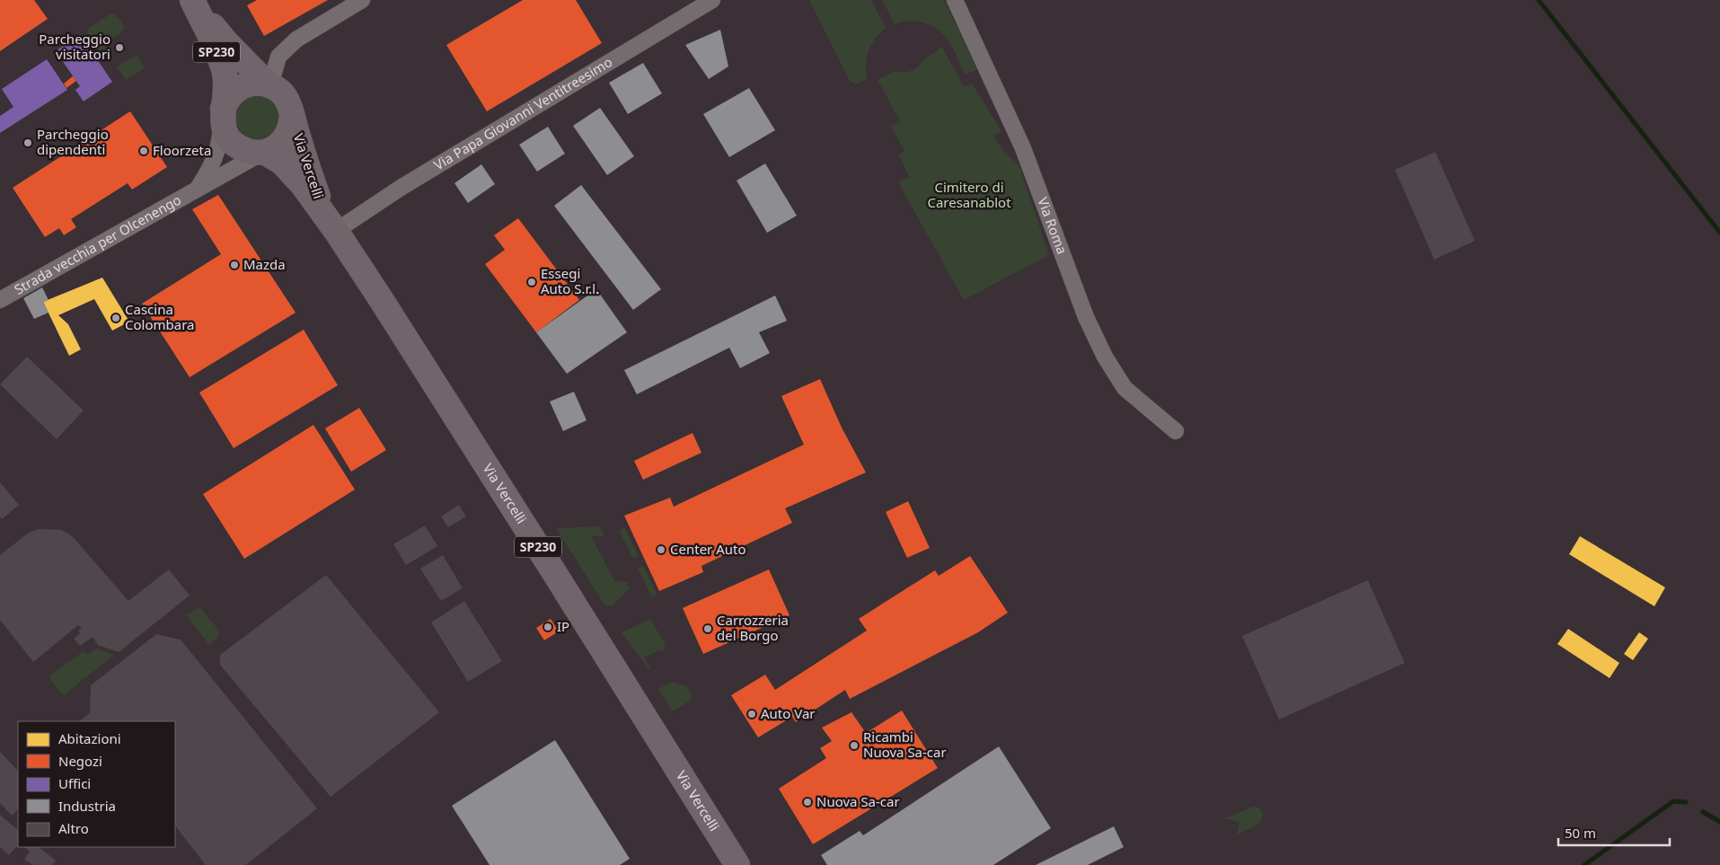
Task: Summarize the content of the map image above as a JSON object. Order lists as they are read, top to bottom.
{
  "streets": {
    "main road": ["SP230", "Via Vercelli"],
    "street": ["Via Papa Giovanni Ventitreesimo", "Via Roma", "Strada vecchia per Olcenengo"]
  },
  "crossings": [
    ["Via Papa Giovanni Ventitreesimo", "Via Vercelli"],
    ["Via Vercelli", "Strada vecchia per Olcenengo"]
  ],
  "parks": ["Cimitero di Caresanablot"],
  "places": [
    "Parcheggio visitatori",
    "Parcheggio dipendenti",
    "Floorzeta",
    "Mazda",
    "Essegi Auto S.r.l.",
    "Cascina Colombara",
    "Center Auto",
    "IP",
    "Carrozzeria del Borgo",
    "Auto Var",
    "Ricambi Nuova Sa-car",
    "Nuova Sa-car"
  ],
  "legend": [
    "Abitazioni",
    "Negozi",
    "Uffici",
    "Industria",
    "Altro"
  ],
  "scale_bar": "50 m"
}
